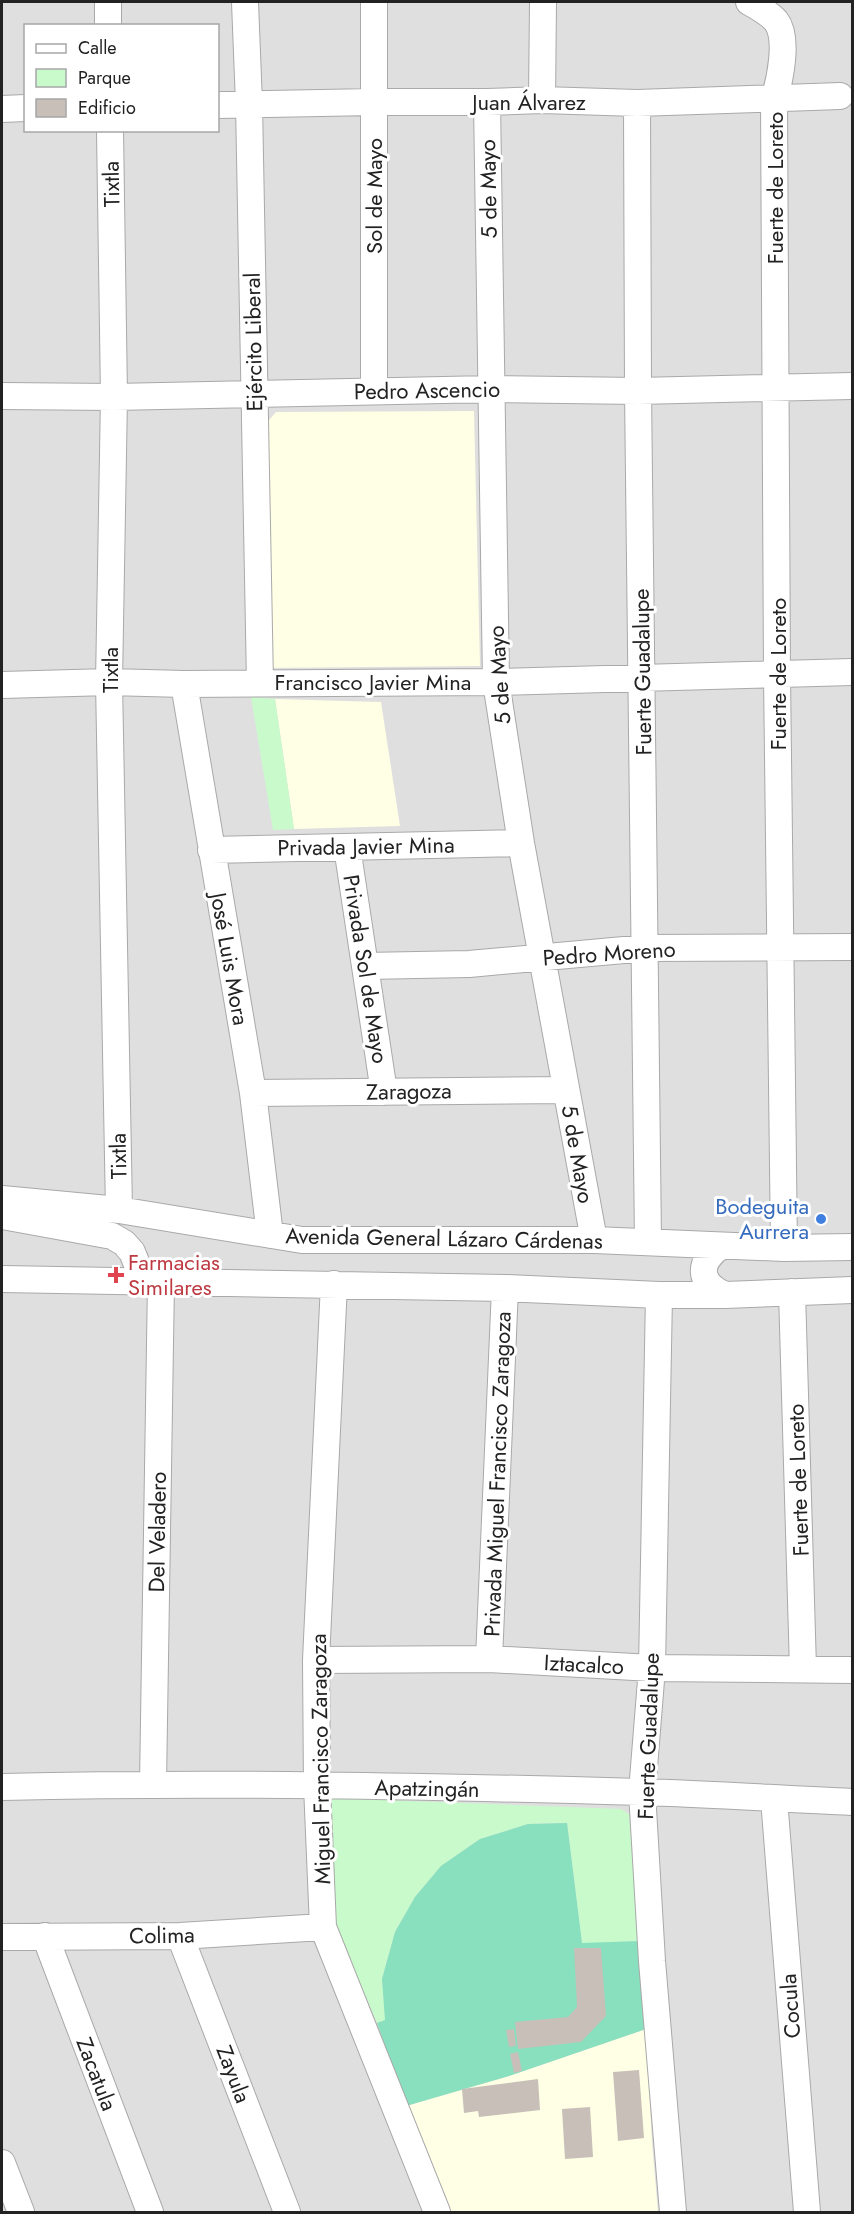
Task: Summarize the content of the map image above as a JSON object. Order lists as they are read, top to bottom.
{
  "streets": {
    "street": [
      "Juan Álvarez",
      "Tixtla",
      "Fuerte de Loreto",
      "5 de Mayo",
      "Sol de Mayo",
      "Ejército Liberal",
      "Pedro Ascencio",
      "Fuerte Guadalupe",
      "Francisco Javier Mina",
      "Privada Javier Mina",
      "Pedro Moreno",
      "José Luis Mora",
      "Privada Sol de Mayo",
      "Zaragoza",
      "Avenida General Lázaro Cárdenas",
      "Privada Miguel Francisco Zaragoza",
      "Del Veladero",
      "Iztacalco",
      "Miguel Francisco Zaragoza",
      "Apatzingán",
      "Colima",
      "Cocula",
      "Zacatula",
      "Zayula"
    ]
  },
  "crossings": [
    ["Juan Álvarez", "Fuerte de Loreto"],
    ["Juan Álvarez", "5 de Mayo"],
    ["Juan Álvarez", "Sol de Mayo"],
    ["Juan Álvarez", "Ejército Liberal"],
    ["Juan Álvarez", "Fuerte Guadalupe"],
    ["Tixtla", "Pedro Ascencio"],
    ["Tixtla", "Francisco Javier Mina"],
    ["Tixtla", "Avenida General Lázaro Cárdenas"],
    ["Fuerte de Loreto", "Pedro Ascencio"],
    ["Fuerte de Loreto", "Francisco Javier Mina"],
    ["Fuerte de Loreto", "Pedro Moreno"],
    ["Fuerte de Loreto", "Avenida General Lázaro Cárdenas"],
    ["Fuerte de Loreto", "Iztacalco"],
    ["5 de Mayo", "Pedro Ascencio"],
    ["5 de Mayo", "Francisco Javier Mina"],
    ["5 de Mayo", "Privada Javier Mina"],
    ["5 de Mayo", "Pedro Moreno"],
    ["5 de Mayo", "Zaragoza"],
    ["5 de Mayo", "Avenida General Lázaro Cárdenas"],
    ["Sol de Mayo", "Pedro Ascencio"],
    ["Ejército Liberal", "Pedro Ascencio"],
    ["Ejército Liberal", "Francisco Javier Mina"],
    ["Pedro Ascencio", "Fuerte Guadalupe"],
    ["Fuerte Guadalupe", "Francisco Javier Mina"],
    ["Fuerte Guadalupe", "Pedro Moreno"],
    ["Fuerte Guadalupe", "Avenida General Lázaro Cárdenas"],
    ["Fuerte Guadalupe", "Iztacalco"],
    ["Fuerte Guadalupe", "Apatzingán"],
    ["Francisco Javier Mina", "José Luis Mora"],
    ["Privada Javier Mina", "José Luis Mora"],
    ["Privada Javier Mina", "Privada Sol de Mayo"],
    ["Pedro Moreno", "Privada Sol de Mayo"],
    ["José Luis Mora", "Zaragoza"],
    ["José Luis Mora", "Avenida General Lázaro Cárdenas"],
    ["Privada Sol de Mayo", "Zaragoza"],
    ["Privada Miguel Francisco Zaragoza", "Iztacalco"],
    ["Del Veladero", "Apatzingán"],
    ["Iztacalco", "Miguel Francisco Zaragoza"],
    ["Miguel Francisco Zaragoza", "Apatzingán"],
    ["Miguel Francisco Zaragoza", "Colima"],
    ["Apatzingán", "Cocula"],
    ["Colima", "Zacatula"],
    ["Colima", "Zayula"]
  ],
  "places": {
    "other": ["Bodeguita Aurrera"],
    "health": ["Farmacias Similares"]
  },
  "legend": ["Calle", "Parque", "Edificio"]
}
